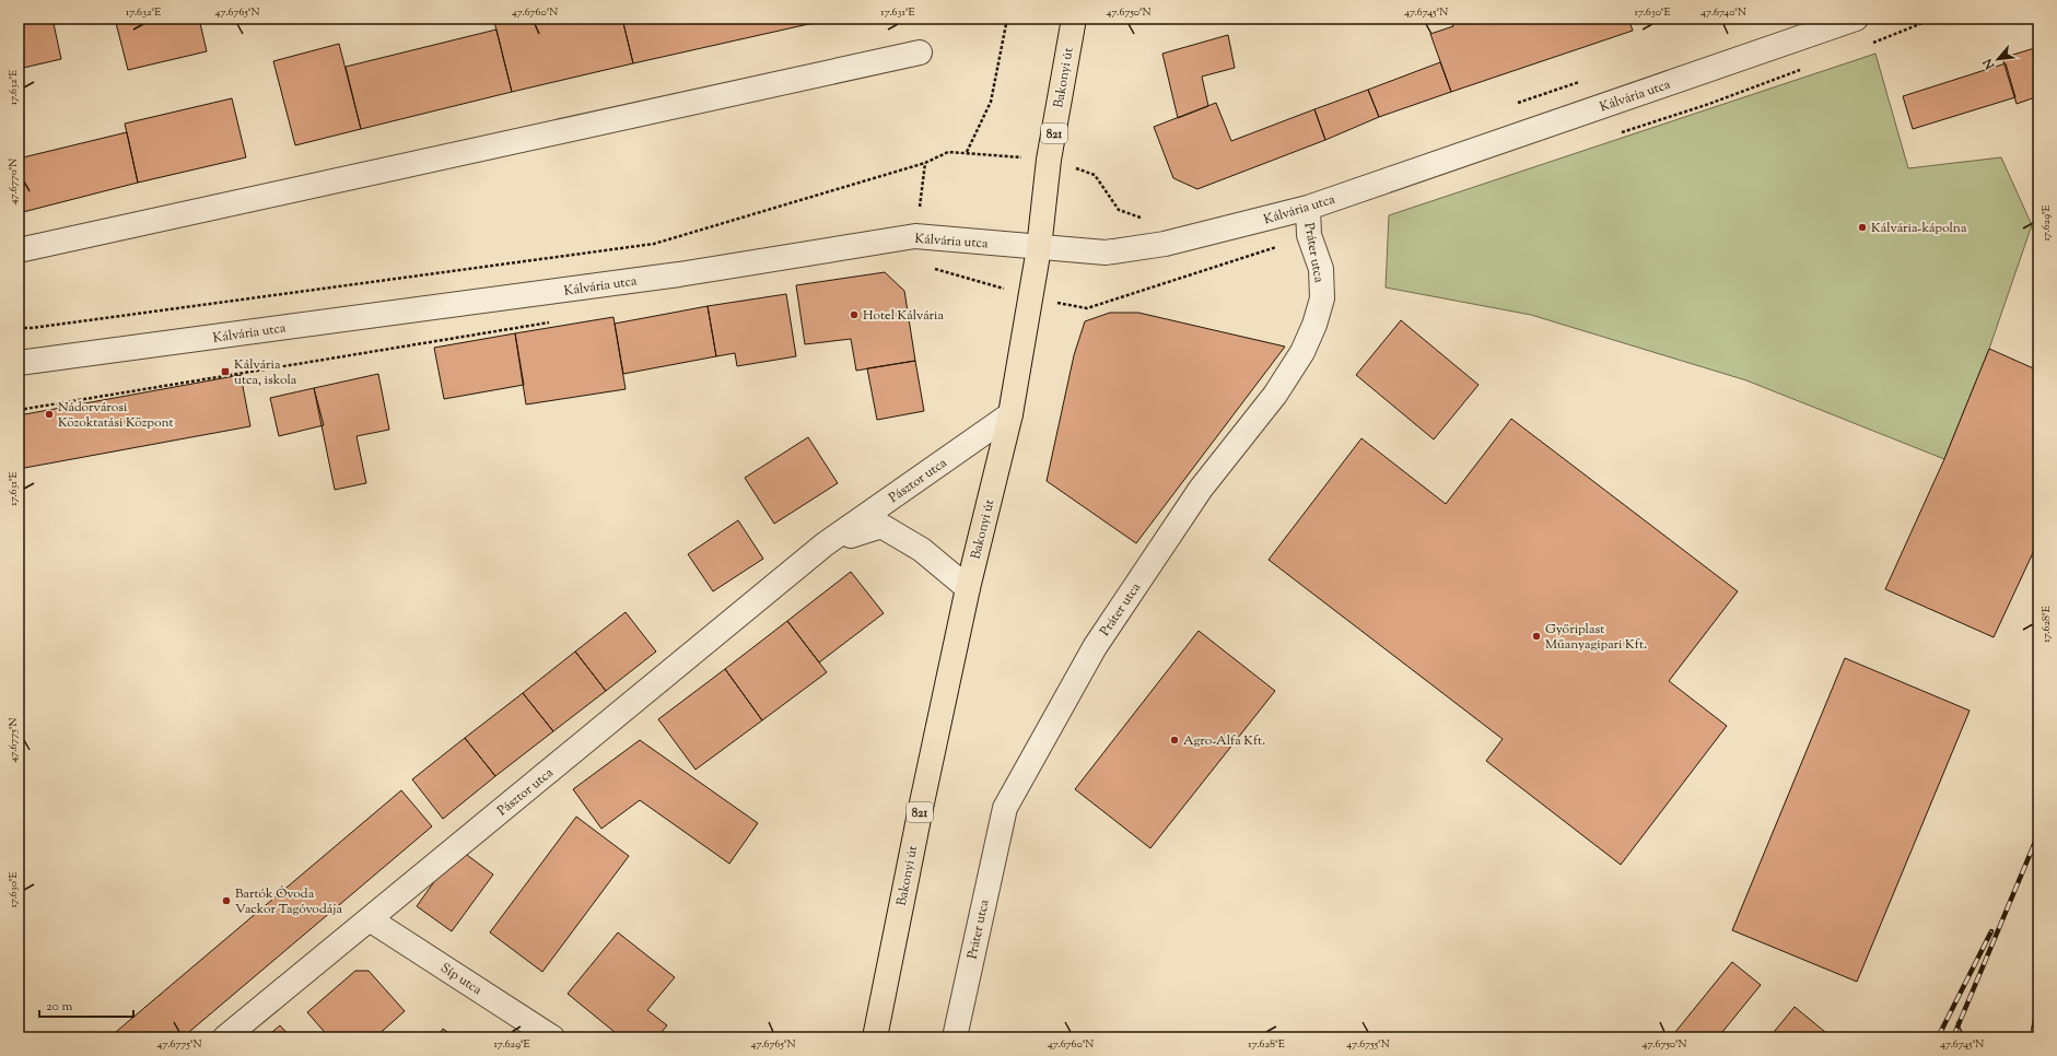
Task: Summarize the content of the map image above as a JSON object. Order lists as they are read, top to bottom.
{
  "streets": {
    "main road": ["Bakonyi út", "821"],
    "street": [
      "Kálvária utca",
      "Práter utca",
      "Pásztor utca",
      "Síp utca"
    ]
  },
  "crossings": [
    ["Bakonyi út", "Kálvária utca"],
    ["Bakonyi út", "Pásztor utca"],
    ["Kálvária utca", "Práter utca"],
    ["Pásztor utca", "Síp utca"]
  ],
  "places": {
    "other": [
      "Kálvária-kápolna",
      "Hotel Kálvária",
      "Nádorvárosi Közoktatási Központ",
      "Győriplast Műanyagipari Kft.",
      "Agro-Alfa Kft.",
      "Bartók Óvoda Vackor Tagóvodája"
    ],
    "transit": ["Kálvária utca, iskola"]
  },
  "scale_bar": "20 m",
  "north": "bottom left",
  "coordinates": [
    "17.632°E",
    "47.6765°N",
    "47.6760°N",
    "17.631°E",
    "47.6750°N",
    "47.6745°N",
    "17.630°E",
    "47.6740°N",
    "47.6770°N",
    "17.629°E",
    "17.628°E",
    "47.6775°N",
    "47.6755°N"
  ]
}
